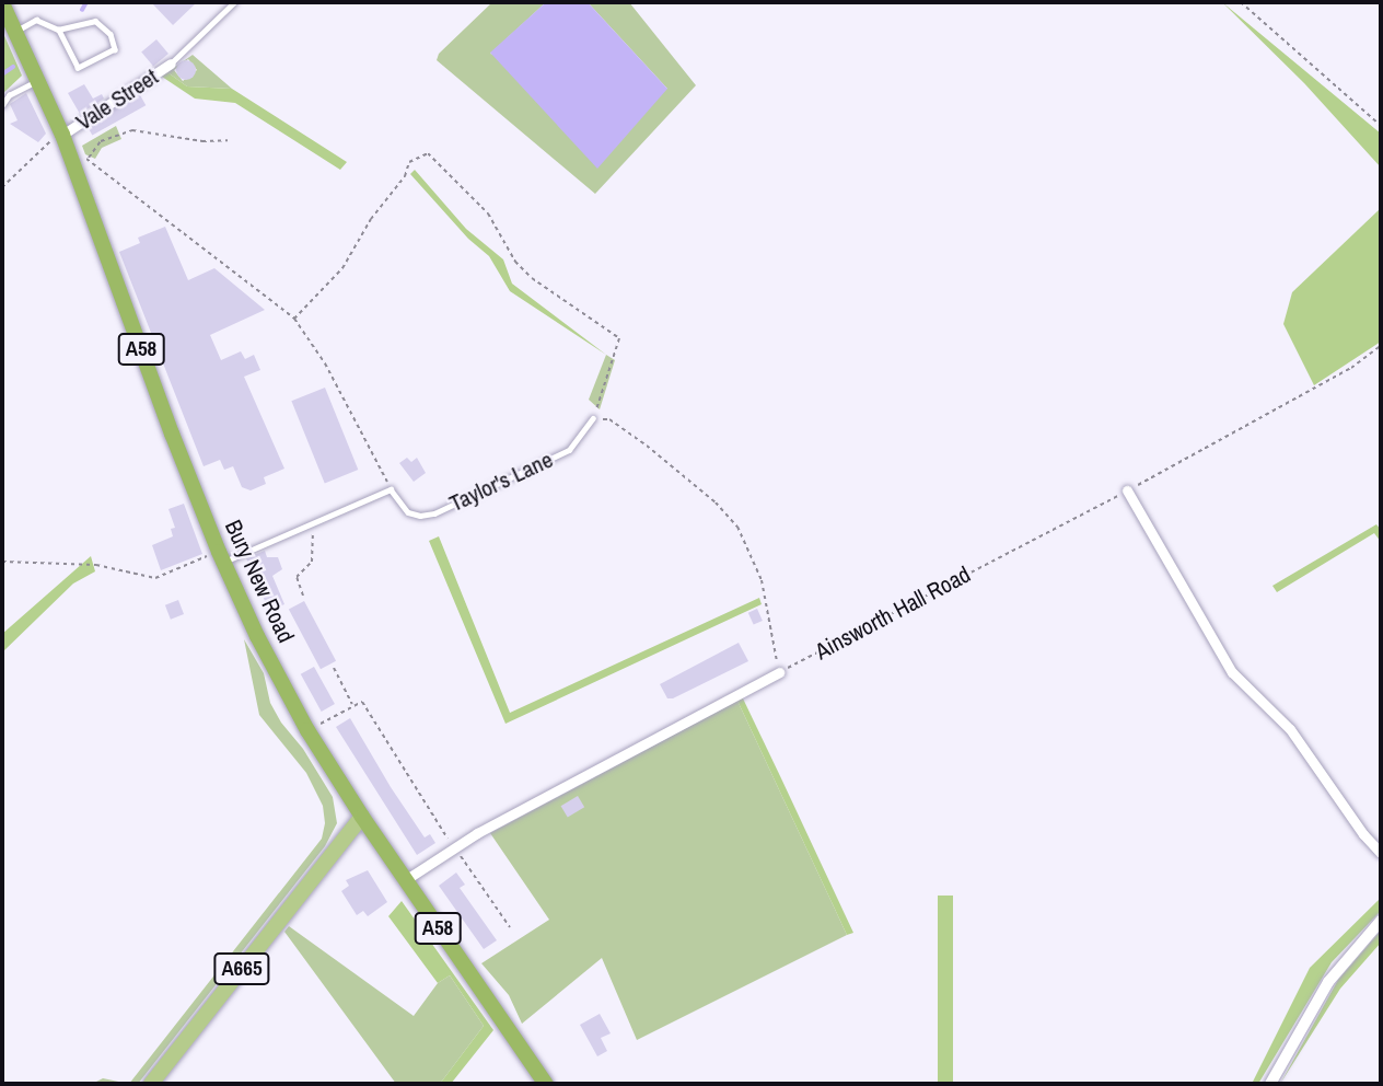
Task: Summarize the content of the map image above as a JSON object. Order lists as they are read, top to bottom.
{
  "streets": {
    "highway": ["A58", "Bury New Road"],
    "main road": ["A665"],
    "street": ["Vale Street"],
    "lane": ["Taylor's Lane"],
    "path": ["Ainsworth Hall Road"]
  },
  "crossings": [
    ["Vale Street", "Bury New Road"],
    ["A58", "Bury New Road"],
    ["Bury New Road", "A665"]
  ]
}
